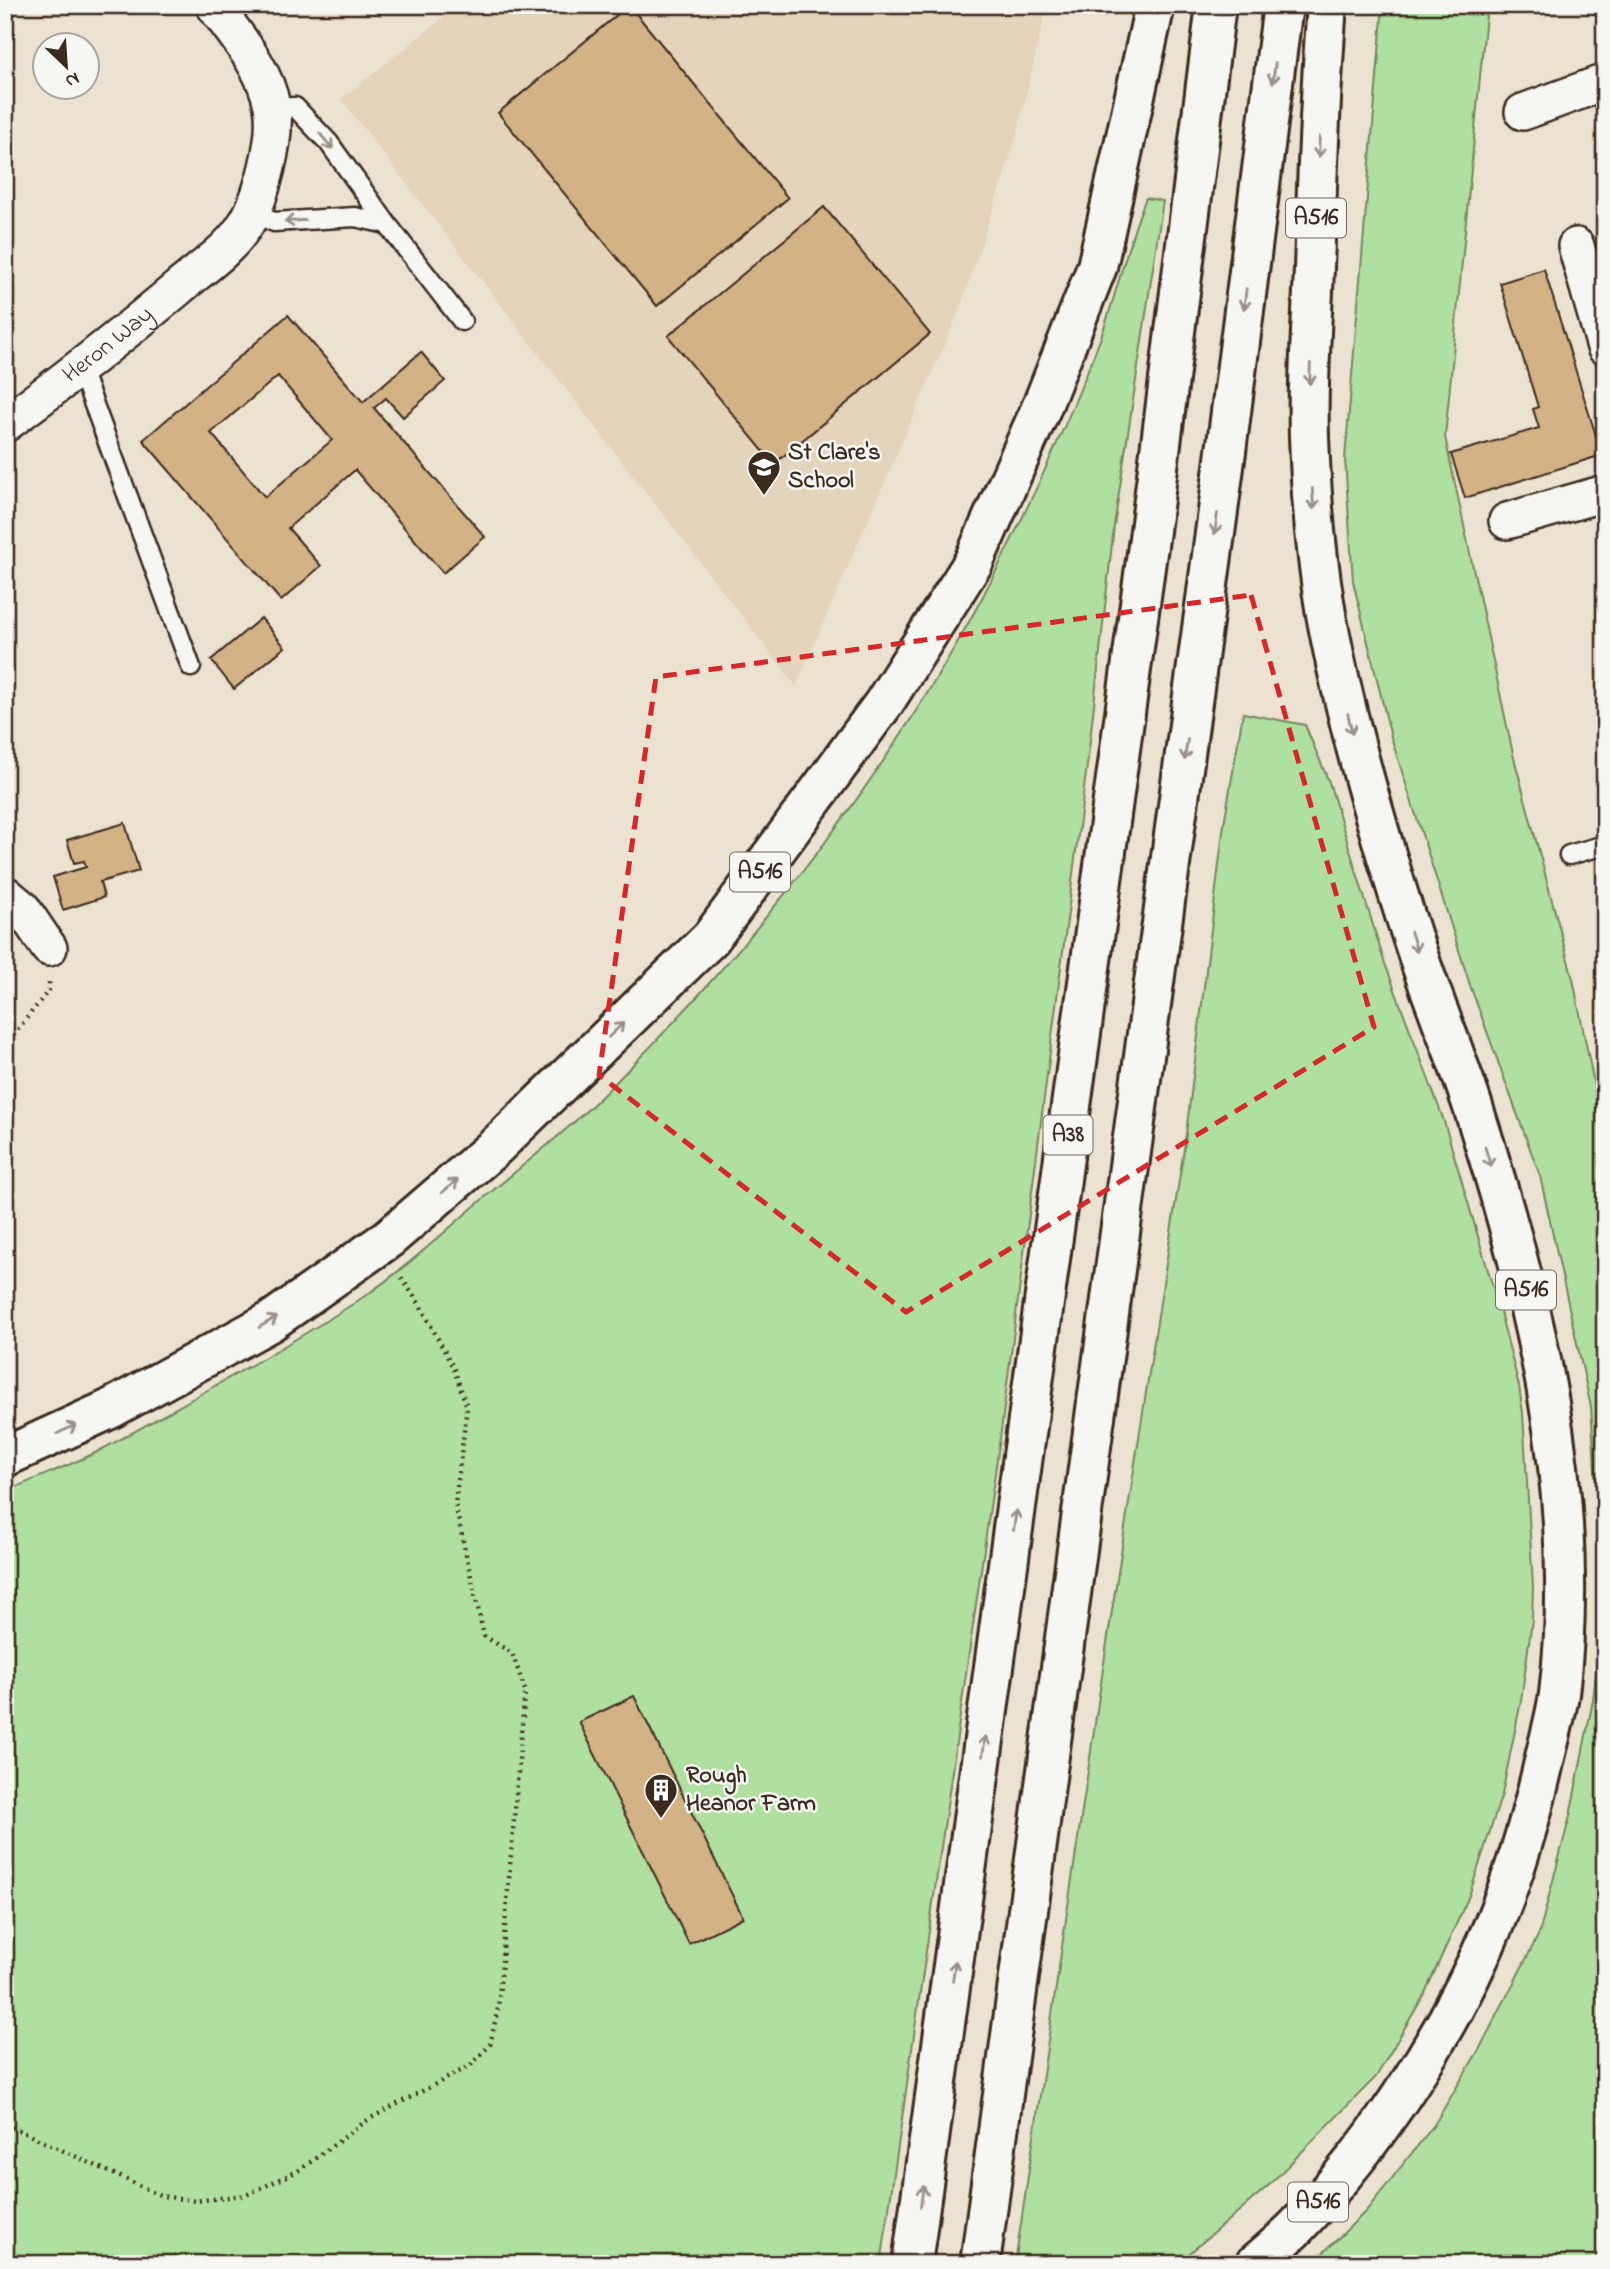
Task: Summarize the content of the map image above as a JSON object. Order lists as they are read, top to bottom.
{
  "streets": {
    "highway": ["A516", "A38"],
    "street": ["Heron Way"]
  },
  "places": {
    "school or university": ["St Clare's School"],
    "building": ["Rough Heanor Farm"]
  },
  "north": "bottom right"
}
